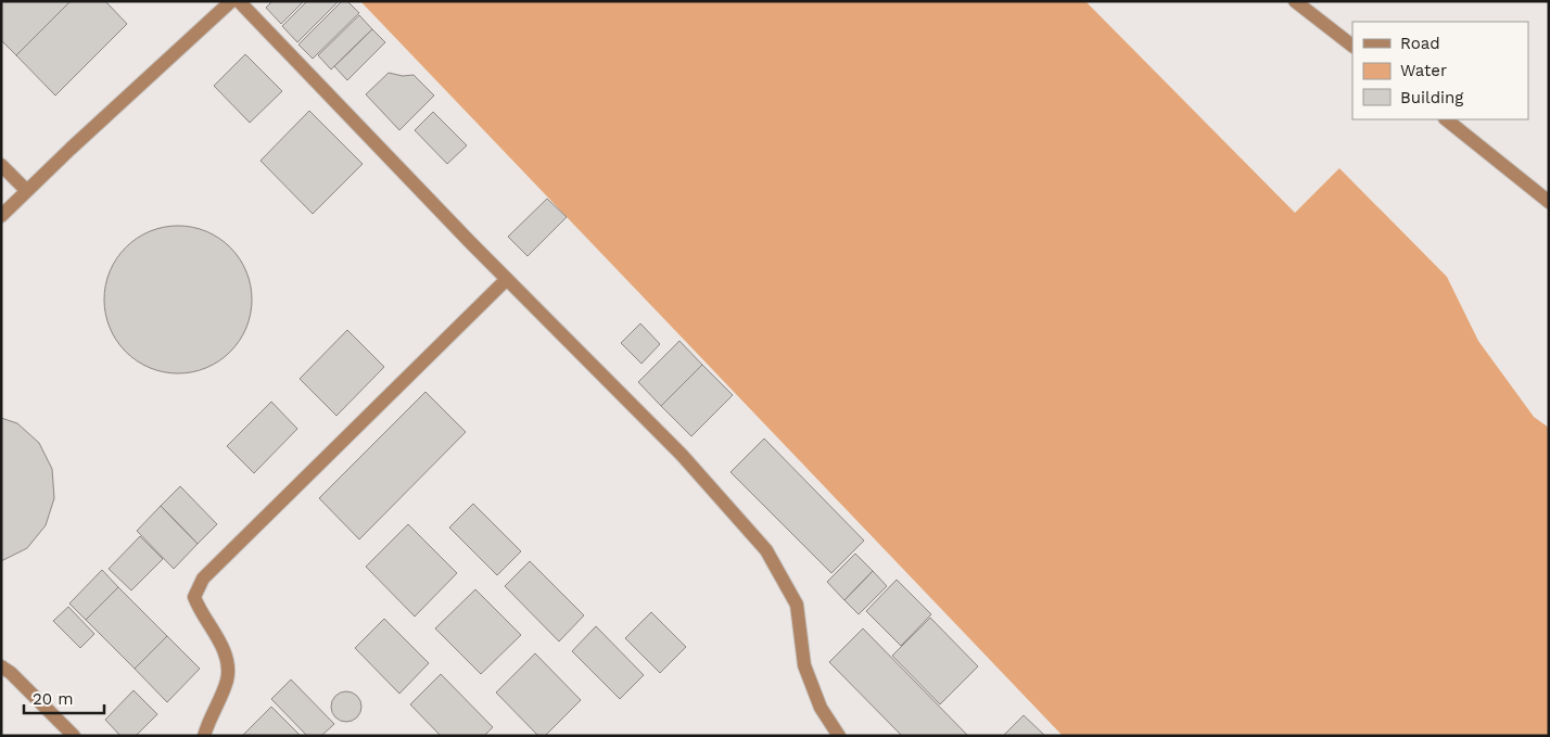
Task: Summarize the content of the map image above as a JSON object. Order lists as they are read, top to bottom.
{
  "legend": ["Road", "Water", "Building"],
  "scale_bar": "20 m"
}
